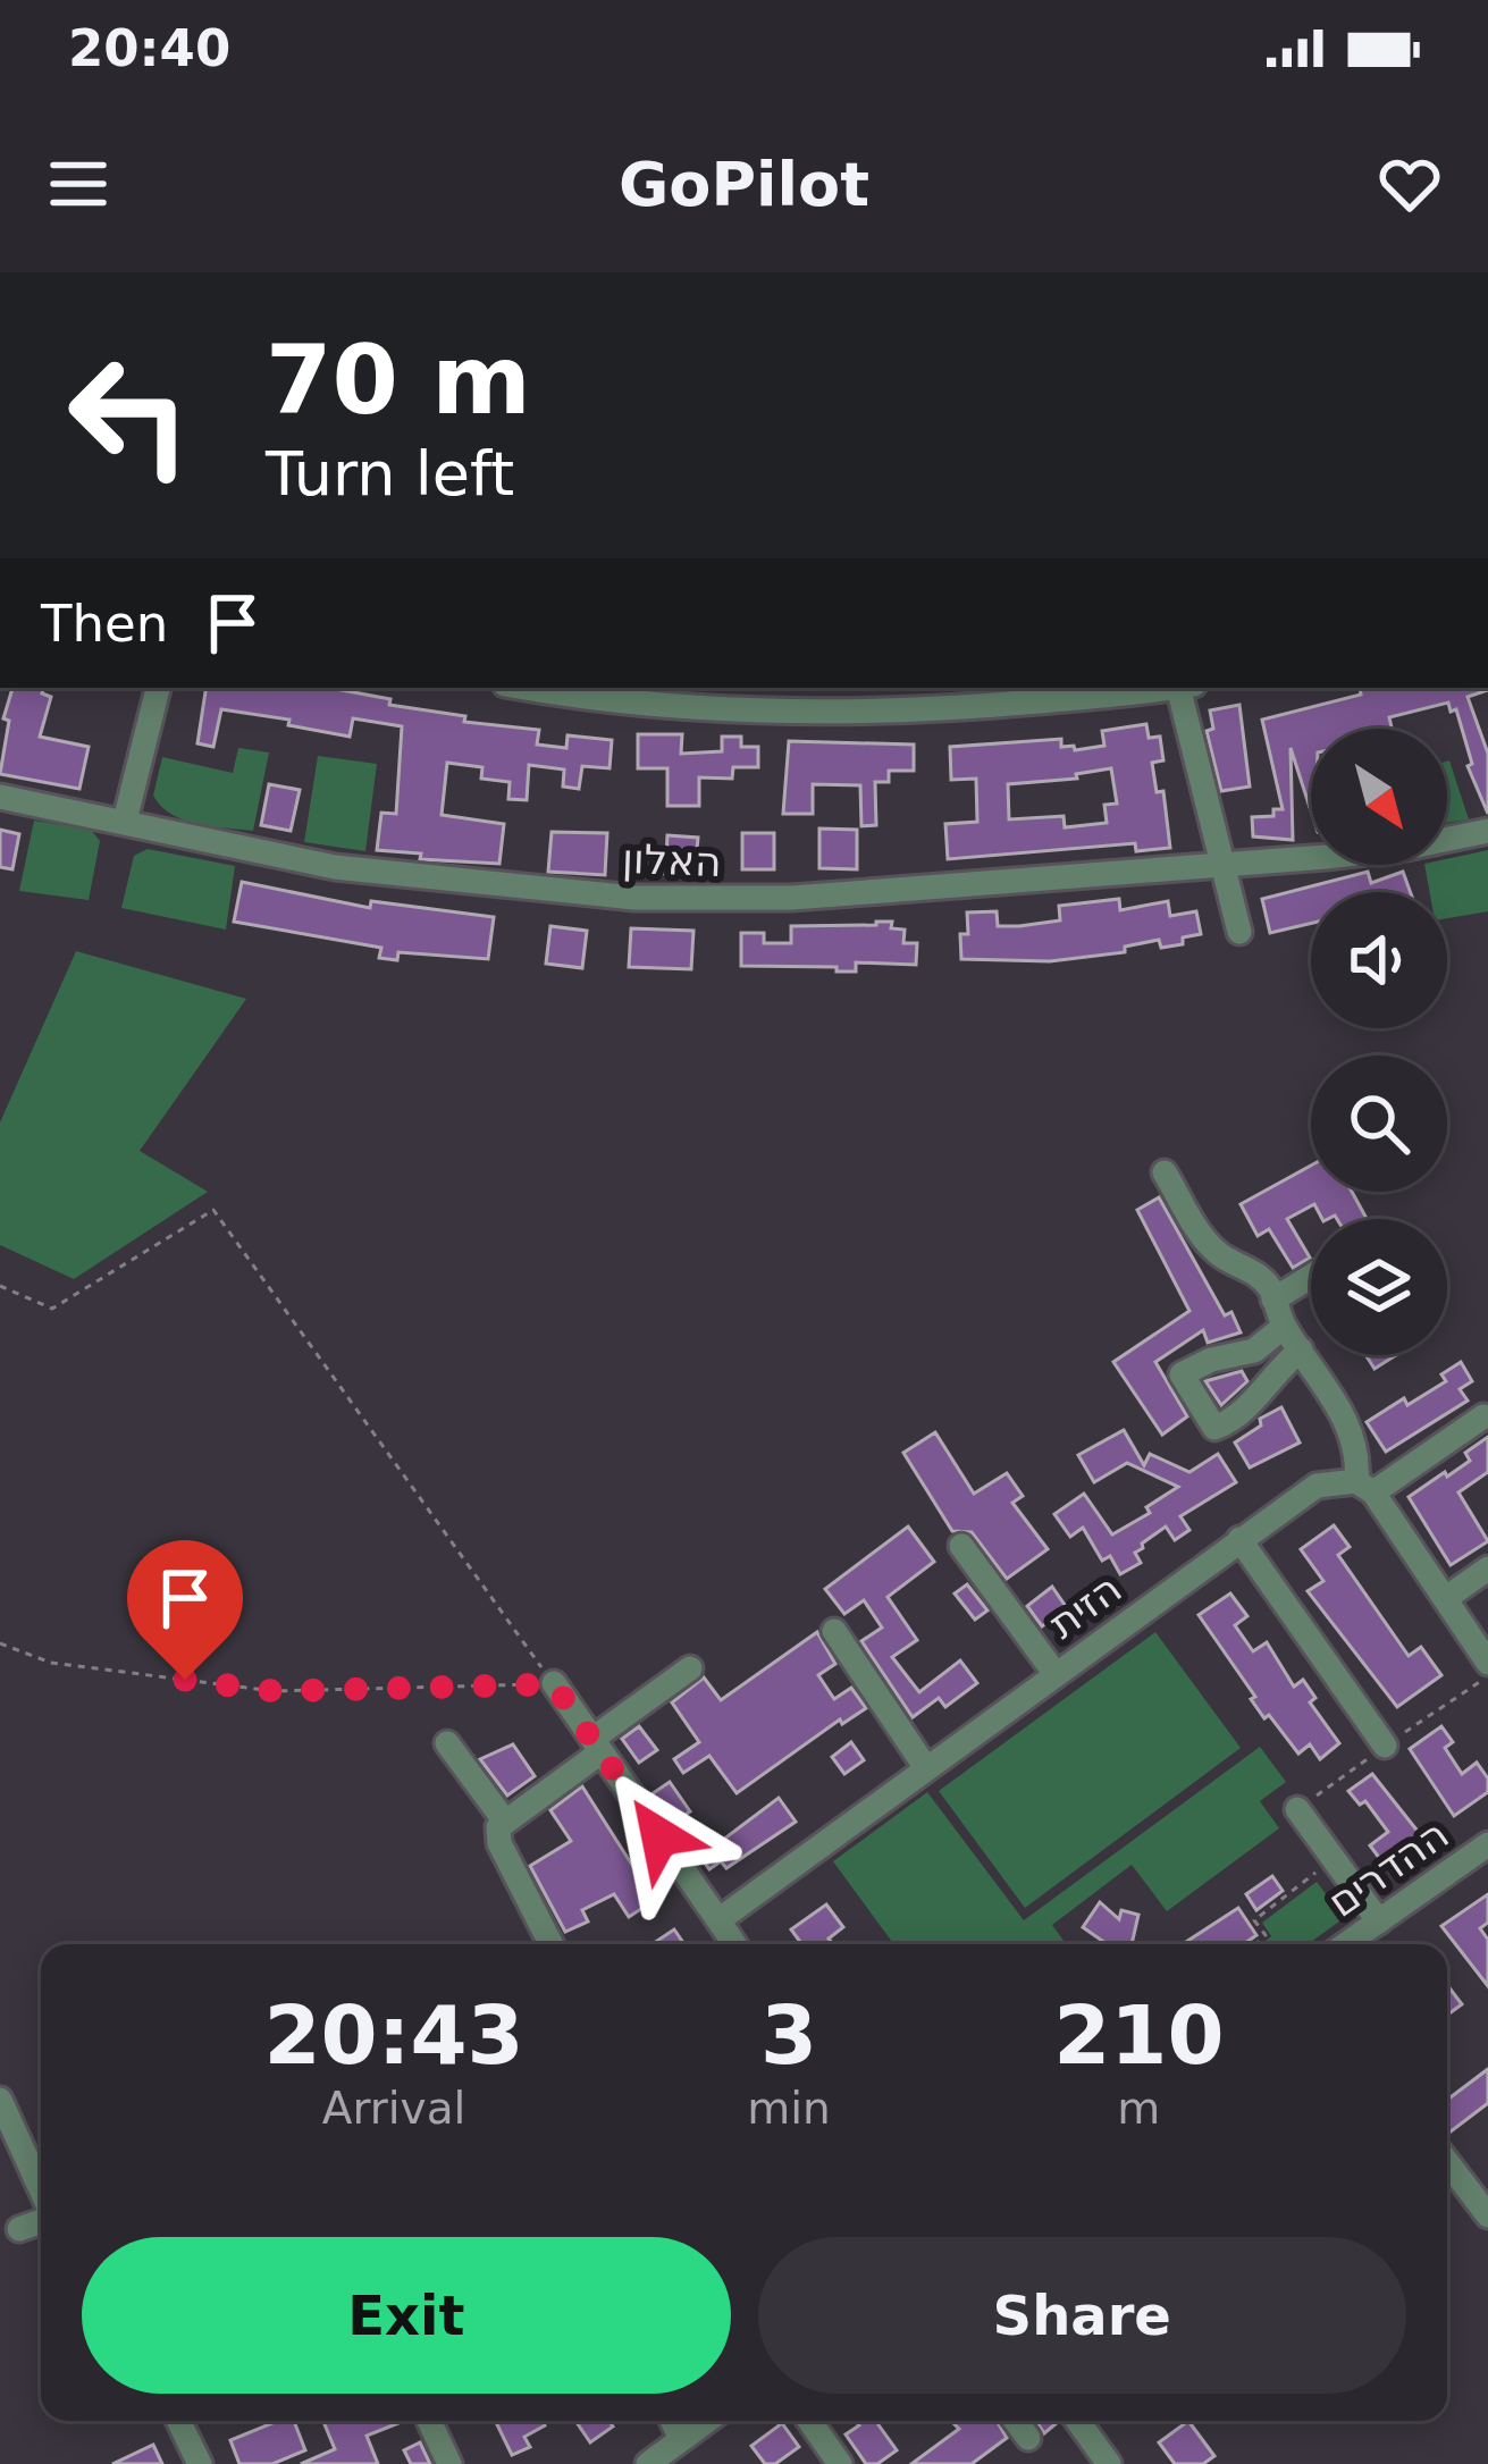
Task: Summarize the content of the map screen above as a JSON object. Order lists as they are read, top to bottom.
{
  "streets": {
    "street": ["האלון", "הזית", "ההדרים"]
  },
  "north": "bottom right",
  "page": {
    "status": "20:40",
    "header": "GoPilot",
    "turn": ["70 m", "Turn left"],
    "then": "Then",
    "eta": [
      "20:43",
      "Arrival",
      "3",
      "min",
      "210",
      "m"
    ],
    "buttons": ["Exit", "Share"]
  }
}
